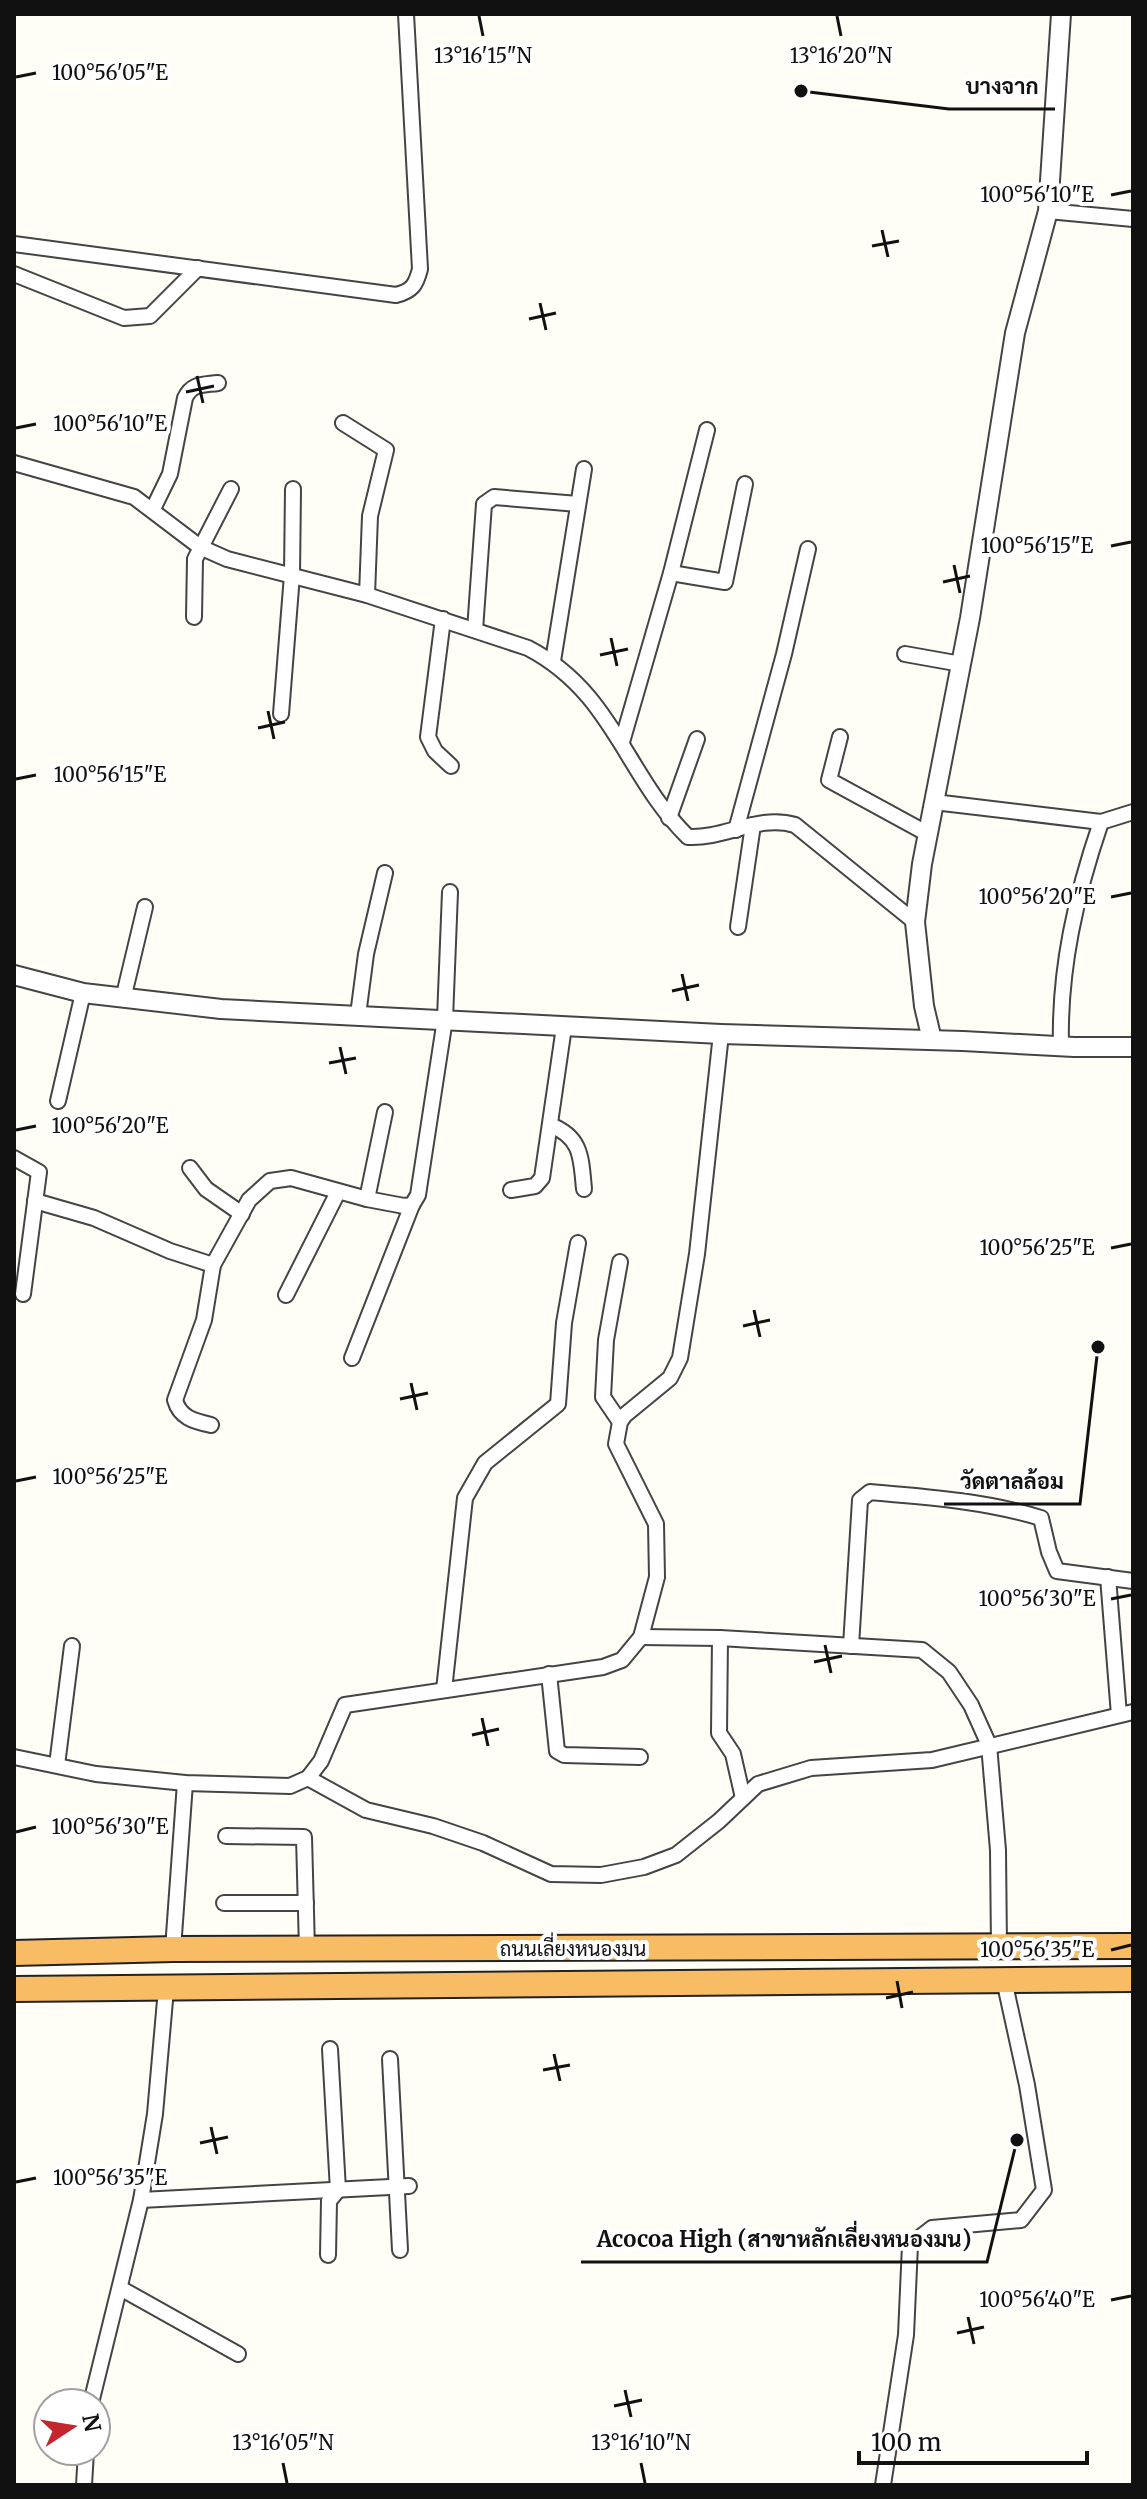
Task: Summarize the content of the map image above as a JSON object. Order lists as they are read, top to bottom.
{
  "streets": {
    "highway": ["ถนนเลี่ยงหนองมน"]
  },
  "places": ["บางจาก", "วัดตาลล้อม", "Acocoa High (สาขาหลักเลี่ยงหนองมน)"],
  "scale_bar": "100 m",
  "north": "right",
  "coordinates": [
    "13°16'15\"N",
    "13°16'20\"N",
    "100°56'05\"E",
    "100°56'10\"E",
    "100°56'15\"E",
    "100°56'20\"E",
    "100°56'25\"E",
    "100°56'30\"E",
    "100°56'35\"E",
    "100°56'40\"E",
    "13°16'05\"N",
    "13°16'10\"N"
  ]
}
